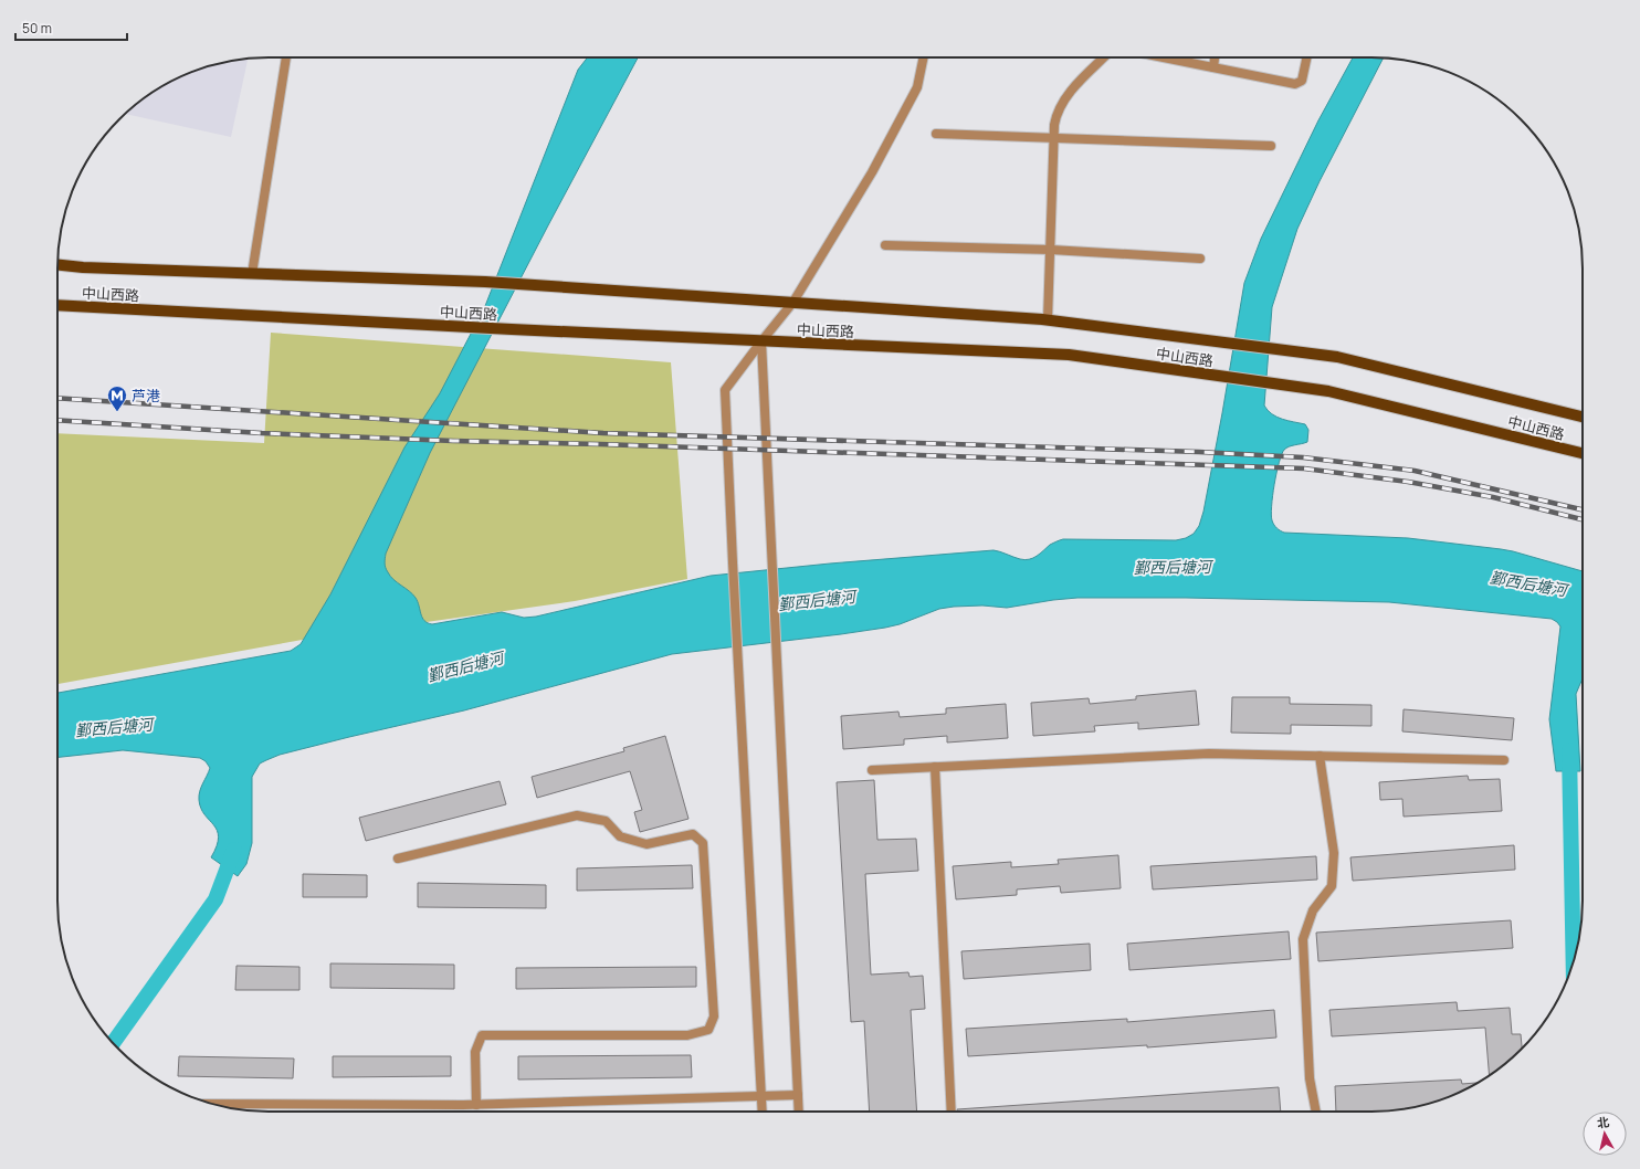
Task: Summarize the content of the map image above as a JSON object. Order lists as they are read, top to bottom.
{
  "streets": {
    "main road": ["中山西路"]
  },
  "water": ["鄞西后塘河"],
  "places": {
    "metro station": ["芦港"]
  },
  "scale_bar": "50 m",
  "north": "top"
}
